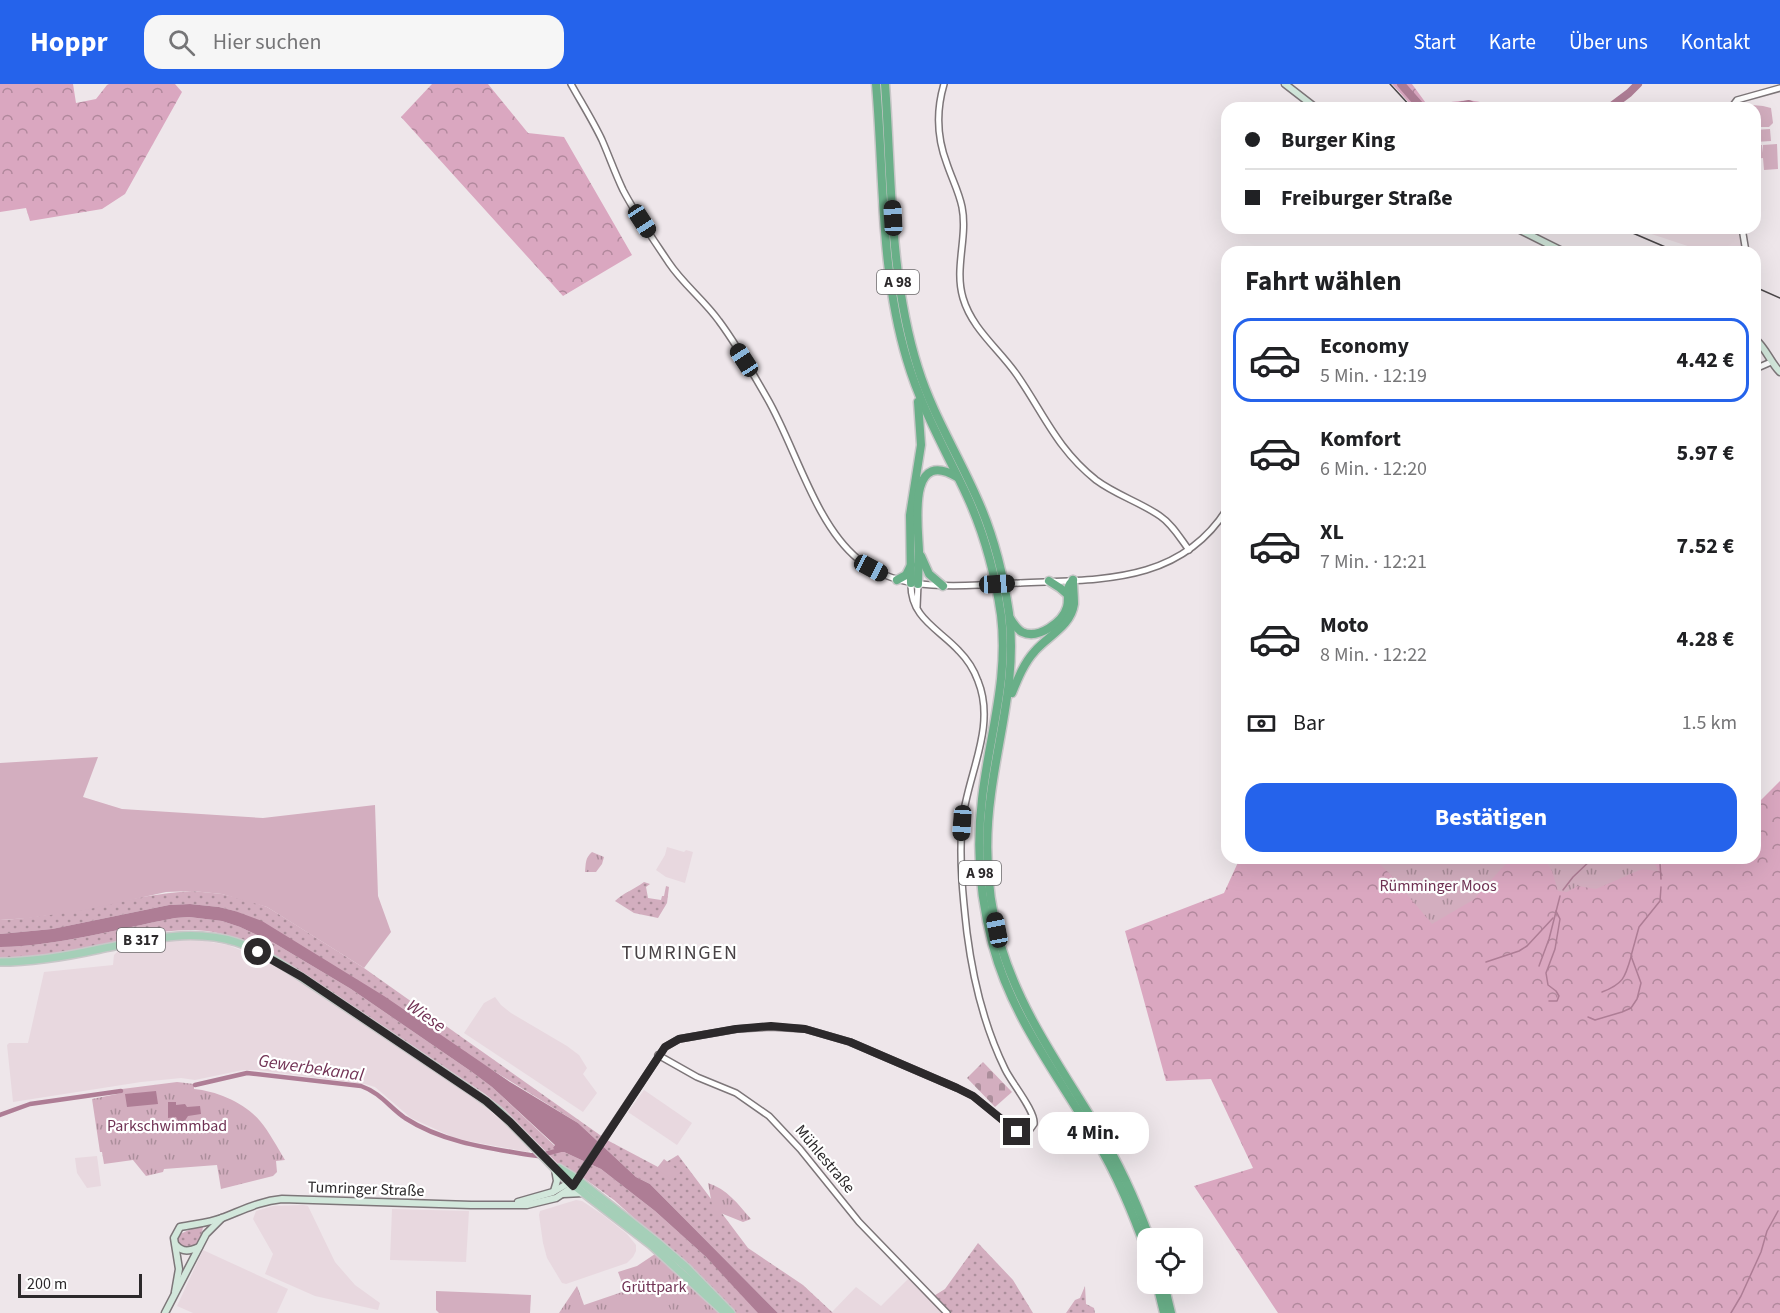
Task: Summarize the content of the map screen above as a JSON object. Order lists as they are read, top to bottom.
{
  "streets": {
    "highway": ["A 98"],
    "main road": ["B 317", "Tumringer Straße"],
    "street": ["Mühlestraße"]
  },
  "crossings": [
    ["B 317", "Tumringer Straße"]
  ],
  "districts": ["TUMRINGEN"],
  "water": ["Wiese", "Gewerbekanal"],
  "parks": ["Rümminger Moos", "Parkschwimmbad", "Grüttpark"],
  "scale_bar": "200 m",
  "page": {
    "header": "Hoppr",
    "search": "Hier suchen",
    "nav": [
      "Start",
      "Karte",
      "Über uns",
      "Kontakt"
    ],
    "banner": ["Burger King", "Freiburger Straße"],
    "heading": "Fahrt wählen",
    "list": [
      {
        "name": "Economy",
        "note": "5 Min. · 12:19",
        "value": "4.42 €"
      },
      {
        "name": "Komfort",
        "note": "6 Min. · 12:20",
        "value": "5.97 €"
      },
      {
        "name": "XL",
        "note": "7 Min. · 12:21",
        "value": "7.52 €"
      },
      {
        "name": "Moto",
        "note": "8 Min. · 12:22",
        "value": "4.28 €"
      }
    ],
    "pay": ["Bar", "1.5 km"],
    "buttons": "Bestätigen",
    "bubble": "4 Min.",
    "scale": "200 m"
  }
}
